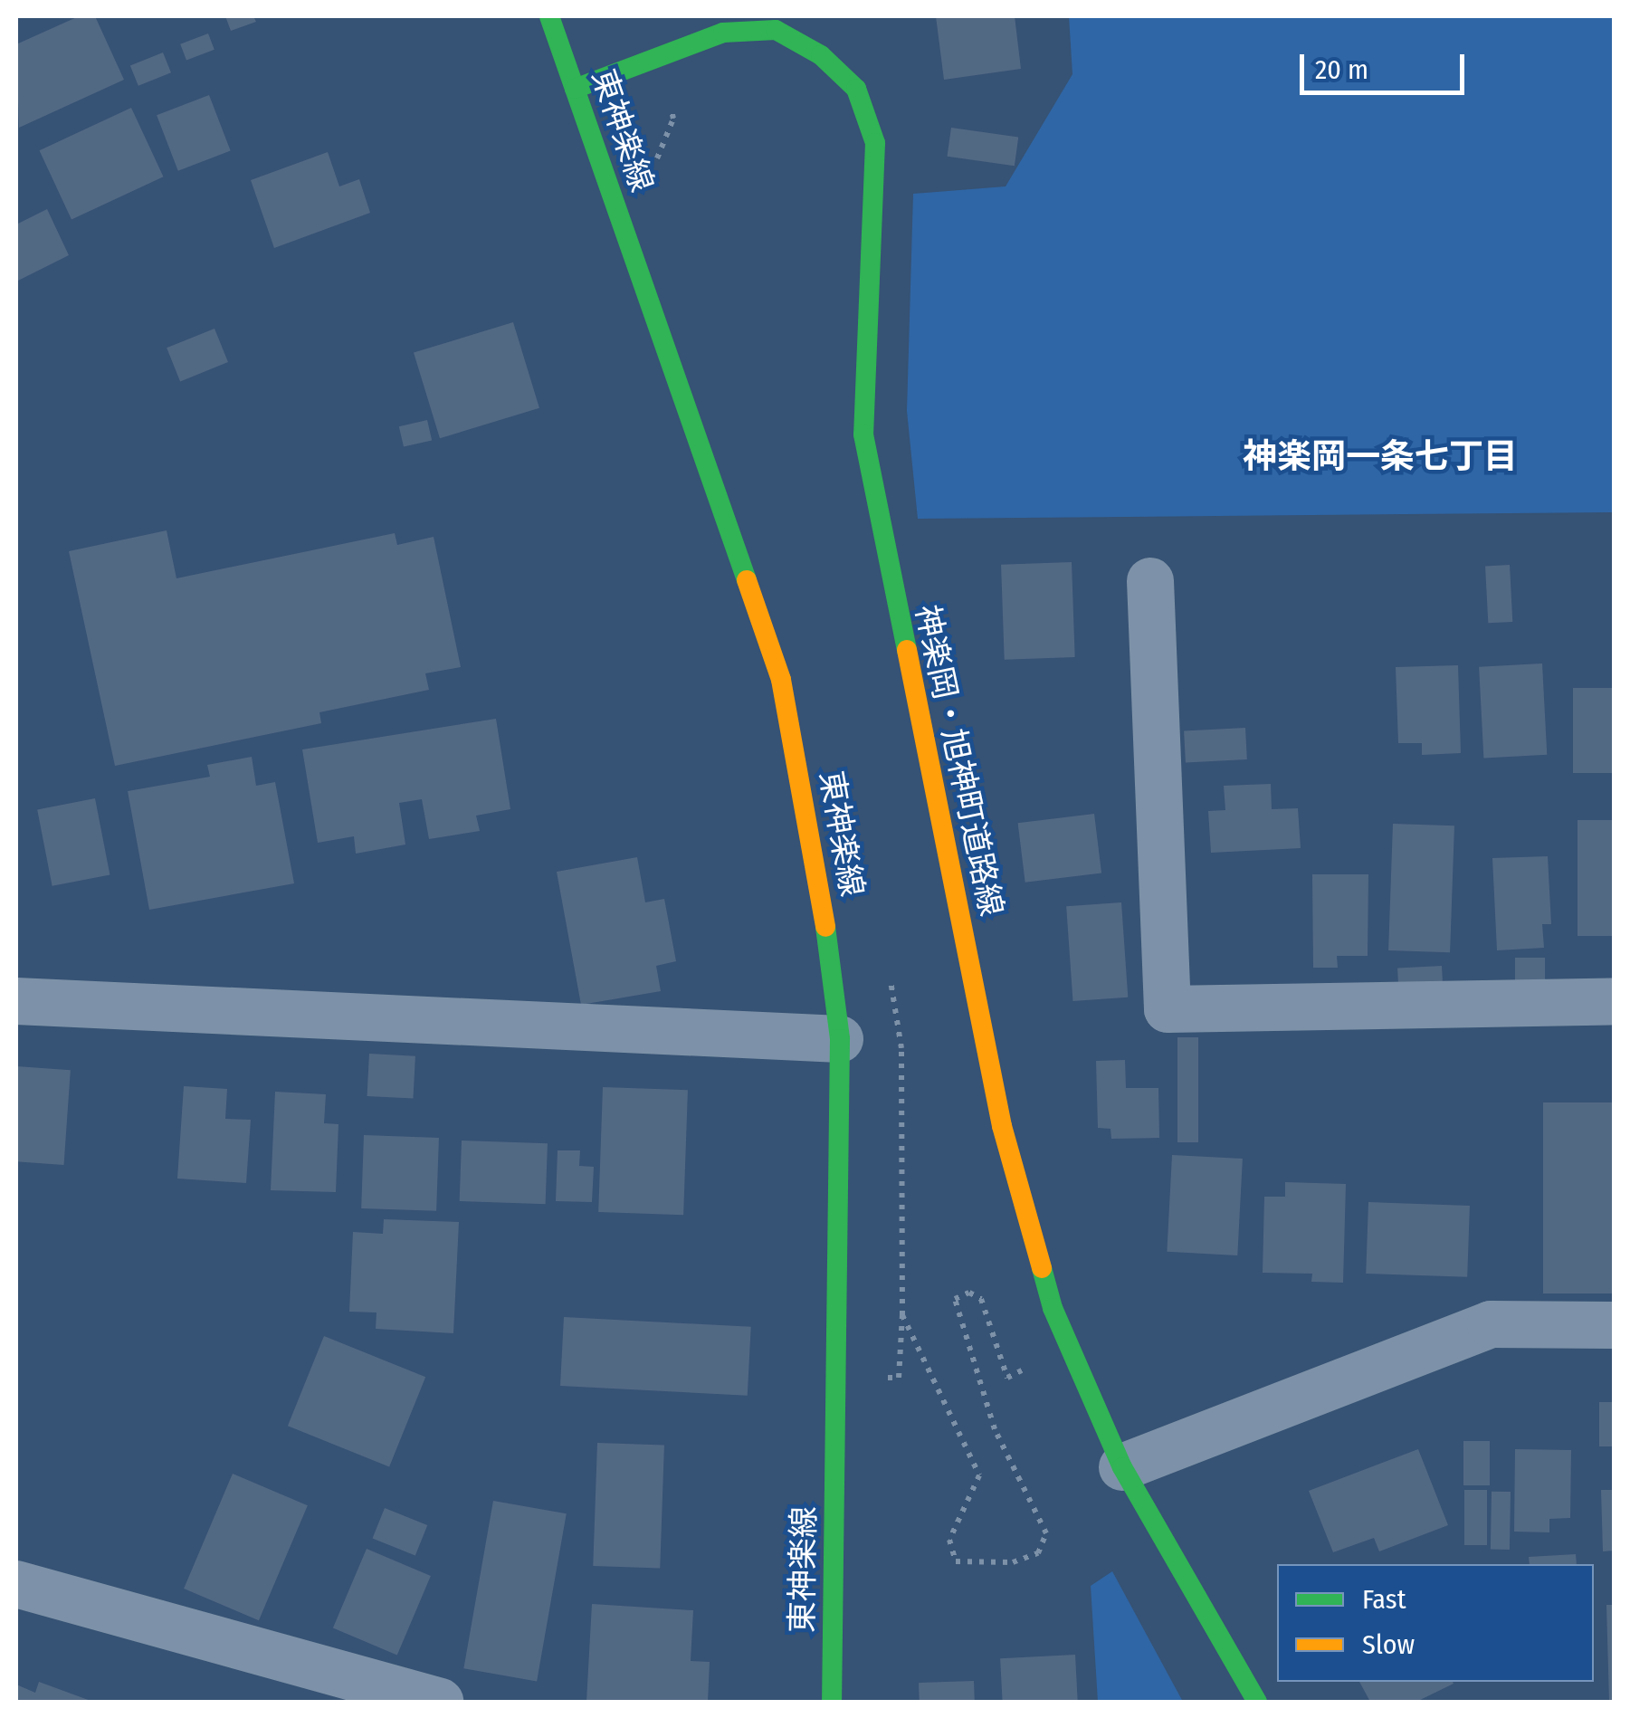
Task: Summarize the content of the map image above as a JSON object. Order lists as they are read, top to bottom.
{
  "streets": {
    "street": ["東神楽線", "神楽岡・旭神町道路線"]
  },
  "crossings": [
    ["東神楽線", "神楽岡・旭神町道路線"]
  ],
  "districts": ["神楽岡一条七丁目"],
  "legend": ["Fast", "Slow"],
  "scale_bar": "20 m"
}
